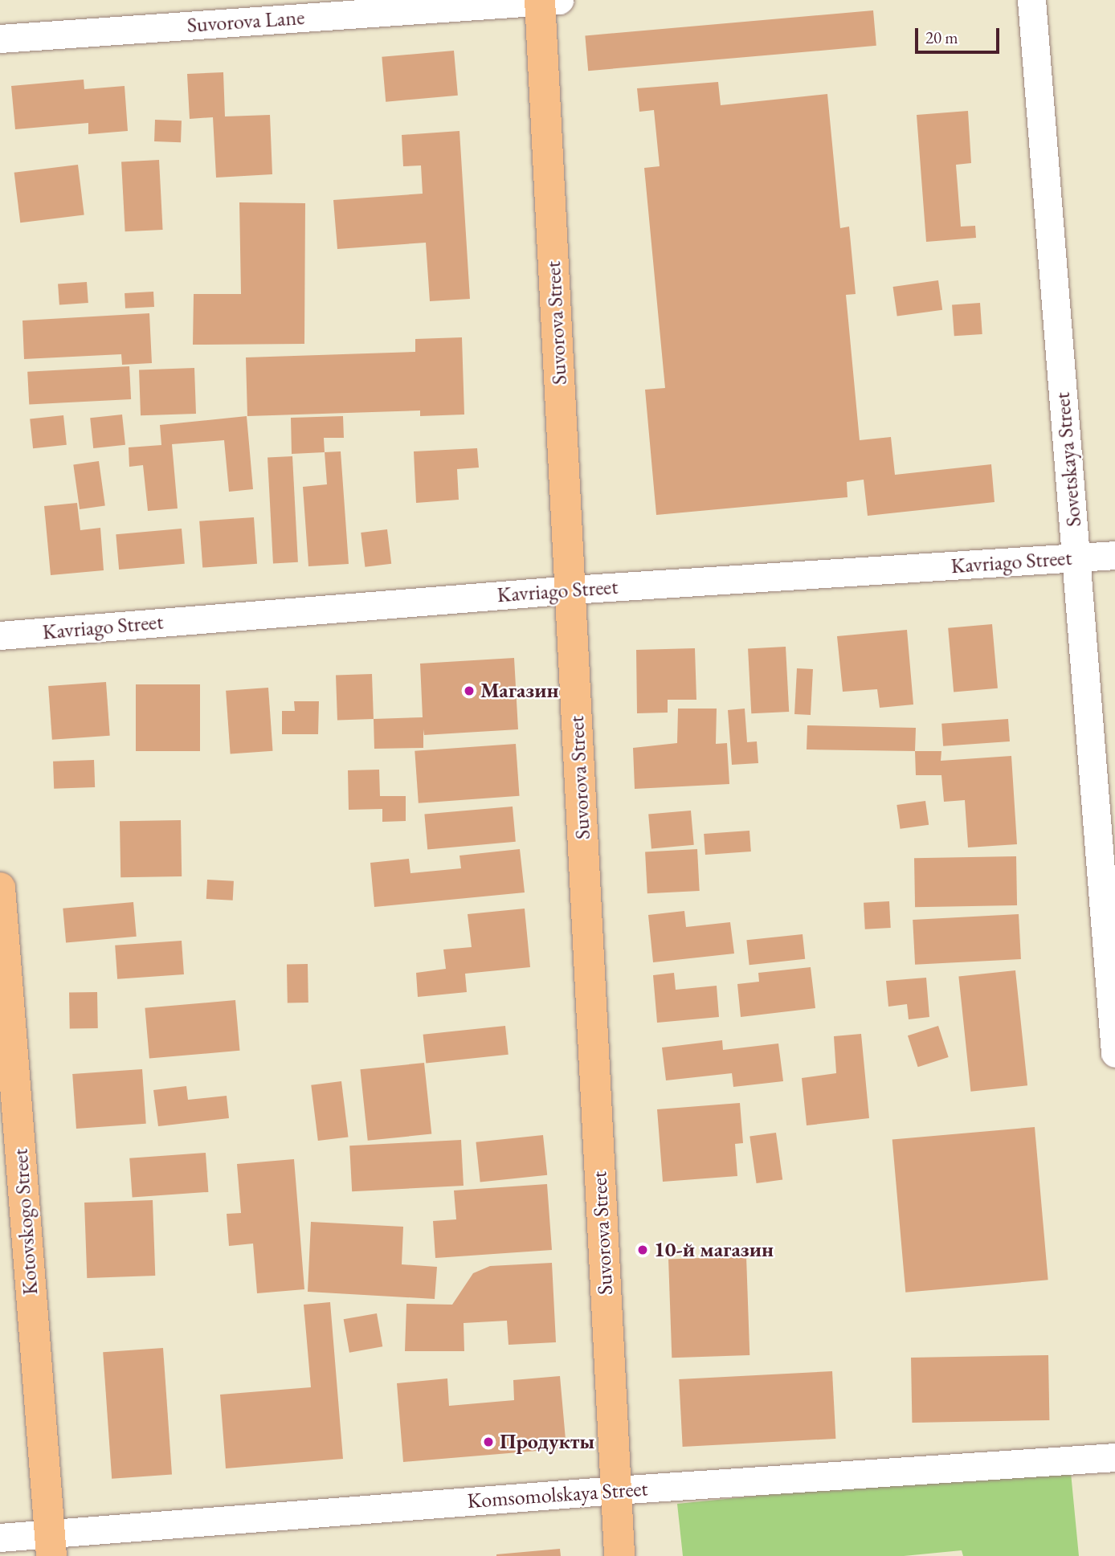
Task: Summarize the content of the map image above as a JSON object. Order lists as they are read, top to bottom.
{
  "streets": {
    "main road": ["Suvorova Street", "Kotovskogo Street"],
    "street": [
      "Suvorova Lane",
      "Sovetskaya Street",
      "Kavriago Street",
      "Komsomolskaya Street"
    ]
  },
  "crossings": [
    ["Suvorova Lane", "Suvorova Street"],
    ["Suvorova Street", "Kavriago Street"],
    ["Suvorova Street", "Komsomolskaya Street"],
    ["Sovetskaya Street", "Kavriago Street"],
    ["Kotovskogo Street", "Komsomolskaya Street"]
  ],
  "places": ["Магазин", "10-й магазин", "Продукты"],
  "scale_bar": "20 m"
}
